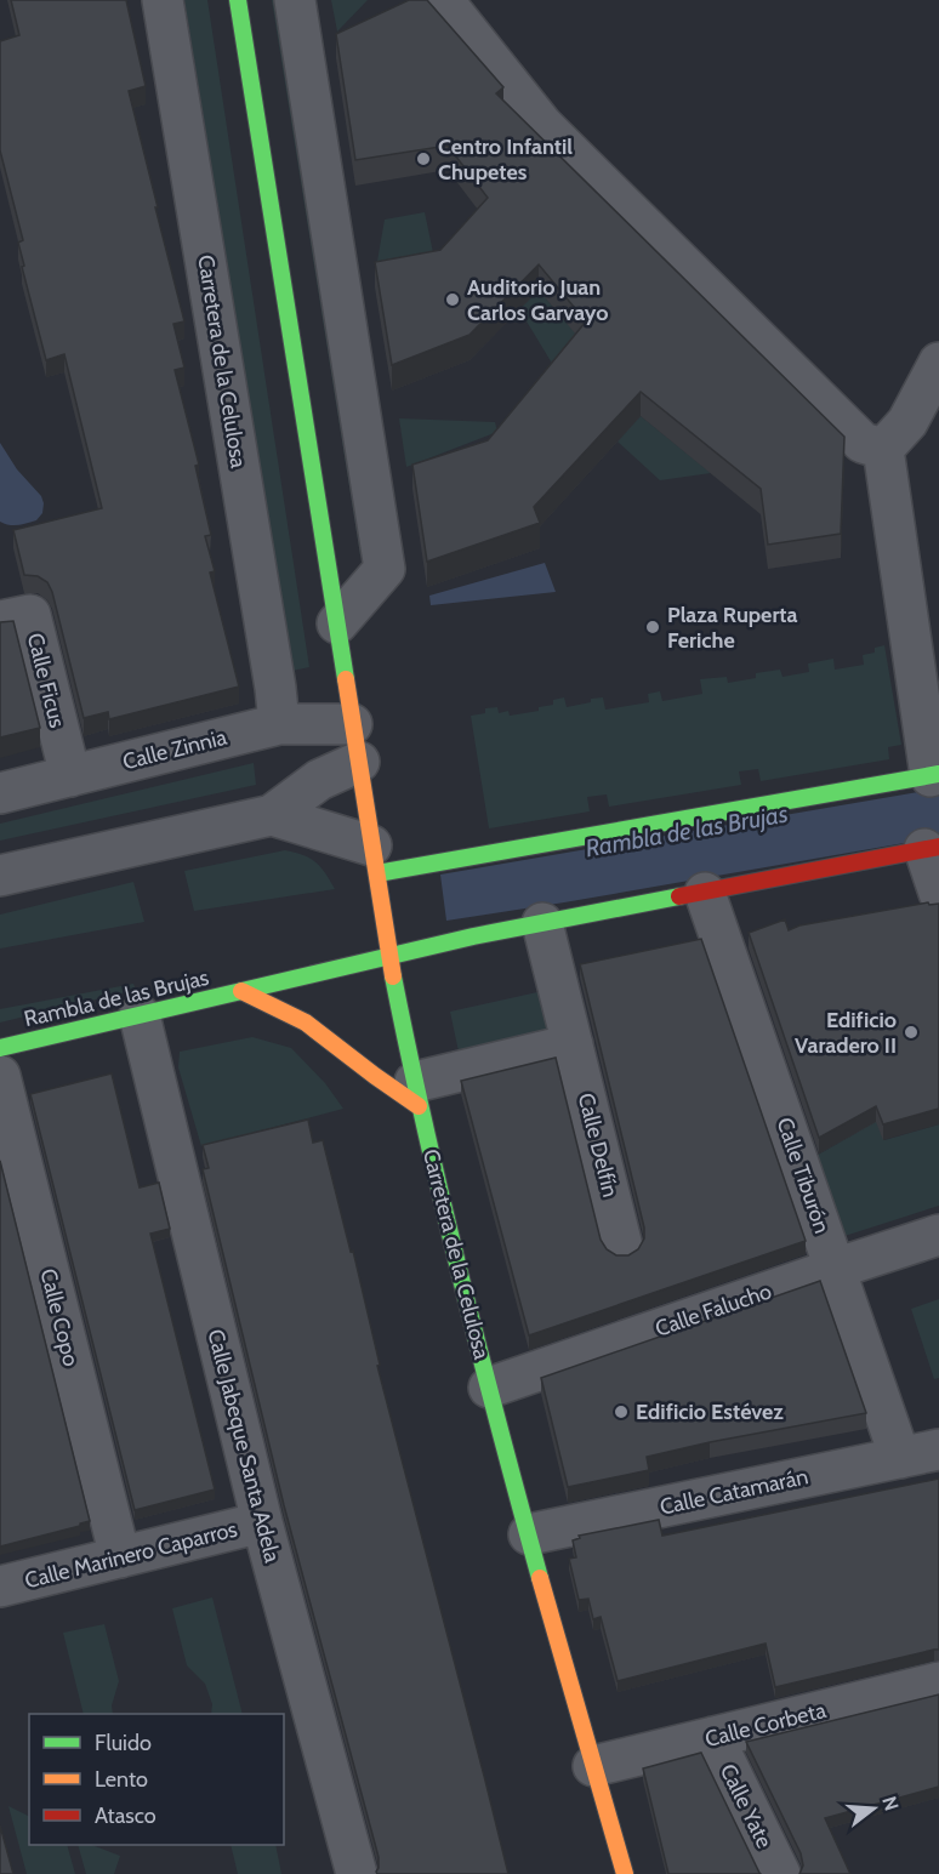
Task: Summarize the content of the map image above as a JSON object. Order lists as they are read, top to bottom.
{
  "streets": {
    "main road": ["Carretera de la Celulosa", "Rambla de las Brujas"],
    "street": [
      "Calle Ficus",
      "Calle Zinnia",
      "Calle Delfín",
      "Calle Tiburón",
      "Calle Falucho",
      "Calle Copo",
      "Calle Jabeque Santa Adela",
      "Calle Catamarán",
      "Calle Marinero Caparros",
      "Calle Corbeta",
      "Calle Yate"
    ]
  },
  "crossings": [
    ["Carretera de la Celulosa", "Calle Zinnia"],
    ["Carretera de la Celulosa", "Rambla de las Brujas"],
    ["Carretera de la Celulosa", "Calle Falucho"],
    ["Carretera de la Celulosa", "Calle Catamarán"],
    ["Carretera de la Celulosa", "Calle Corbeta"],
    ["Calle Ficus", "Calle Zinnia"],
    ["Rambla de las Brujas", "Calle Delfín"],
    ["Rambla de las Brujas", "Calle Tiburón"],
    ["Rambla de las Brujas", "Calle Jabeque Santa Adela"],
    ["Calle Tiburón", "Calle Falucho"],
    ["Calle Tiburón", "Calle Catamarán"],
    ["Calle Copo", "Calle Marinero Caparros"],
    ["Calle Jabeque Santa Adela", "Calle Marinero Caparros"],
    ["Calle Corbeta", "Calle Yate"]
  ],
  "water": ["Rambla de las Brujas"],
  "places": [
    "Centro Infantil Chupetes",
    "Auditorio Juan Carlos Garvayo",
    "Plaza Ruperta Feriche",
    "Edificio Varadero II",
    "Edificio Estévez"
  ],
  "legend": ["Fluido", "Lento", "Atasco"],
  "north": "right"
}
